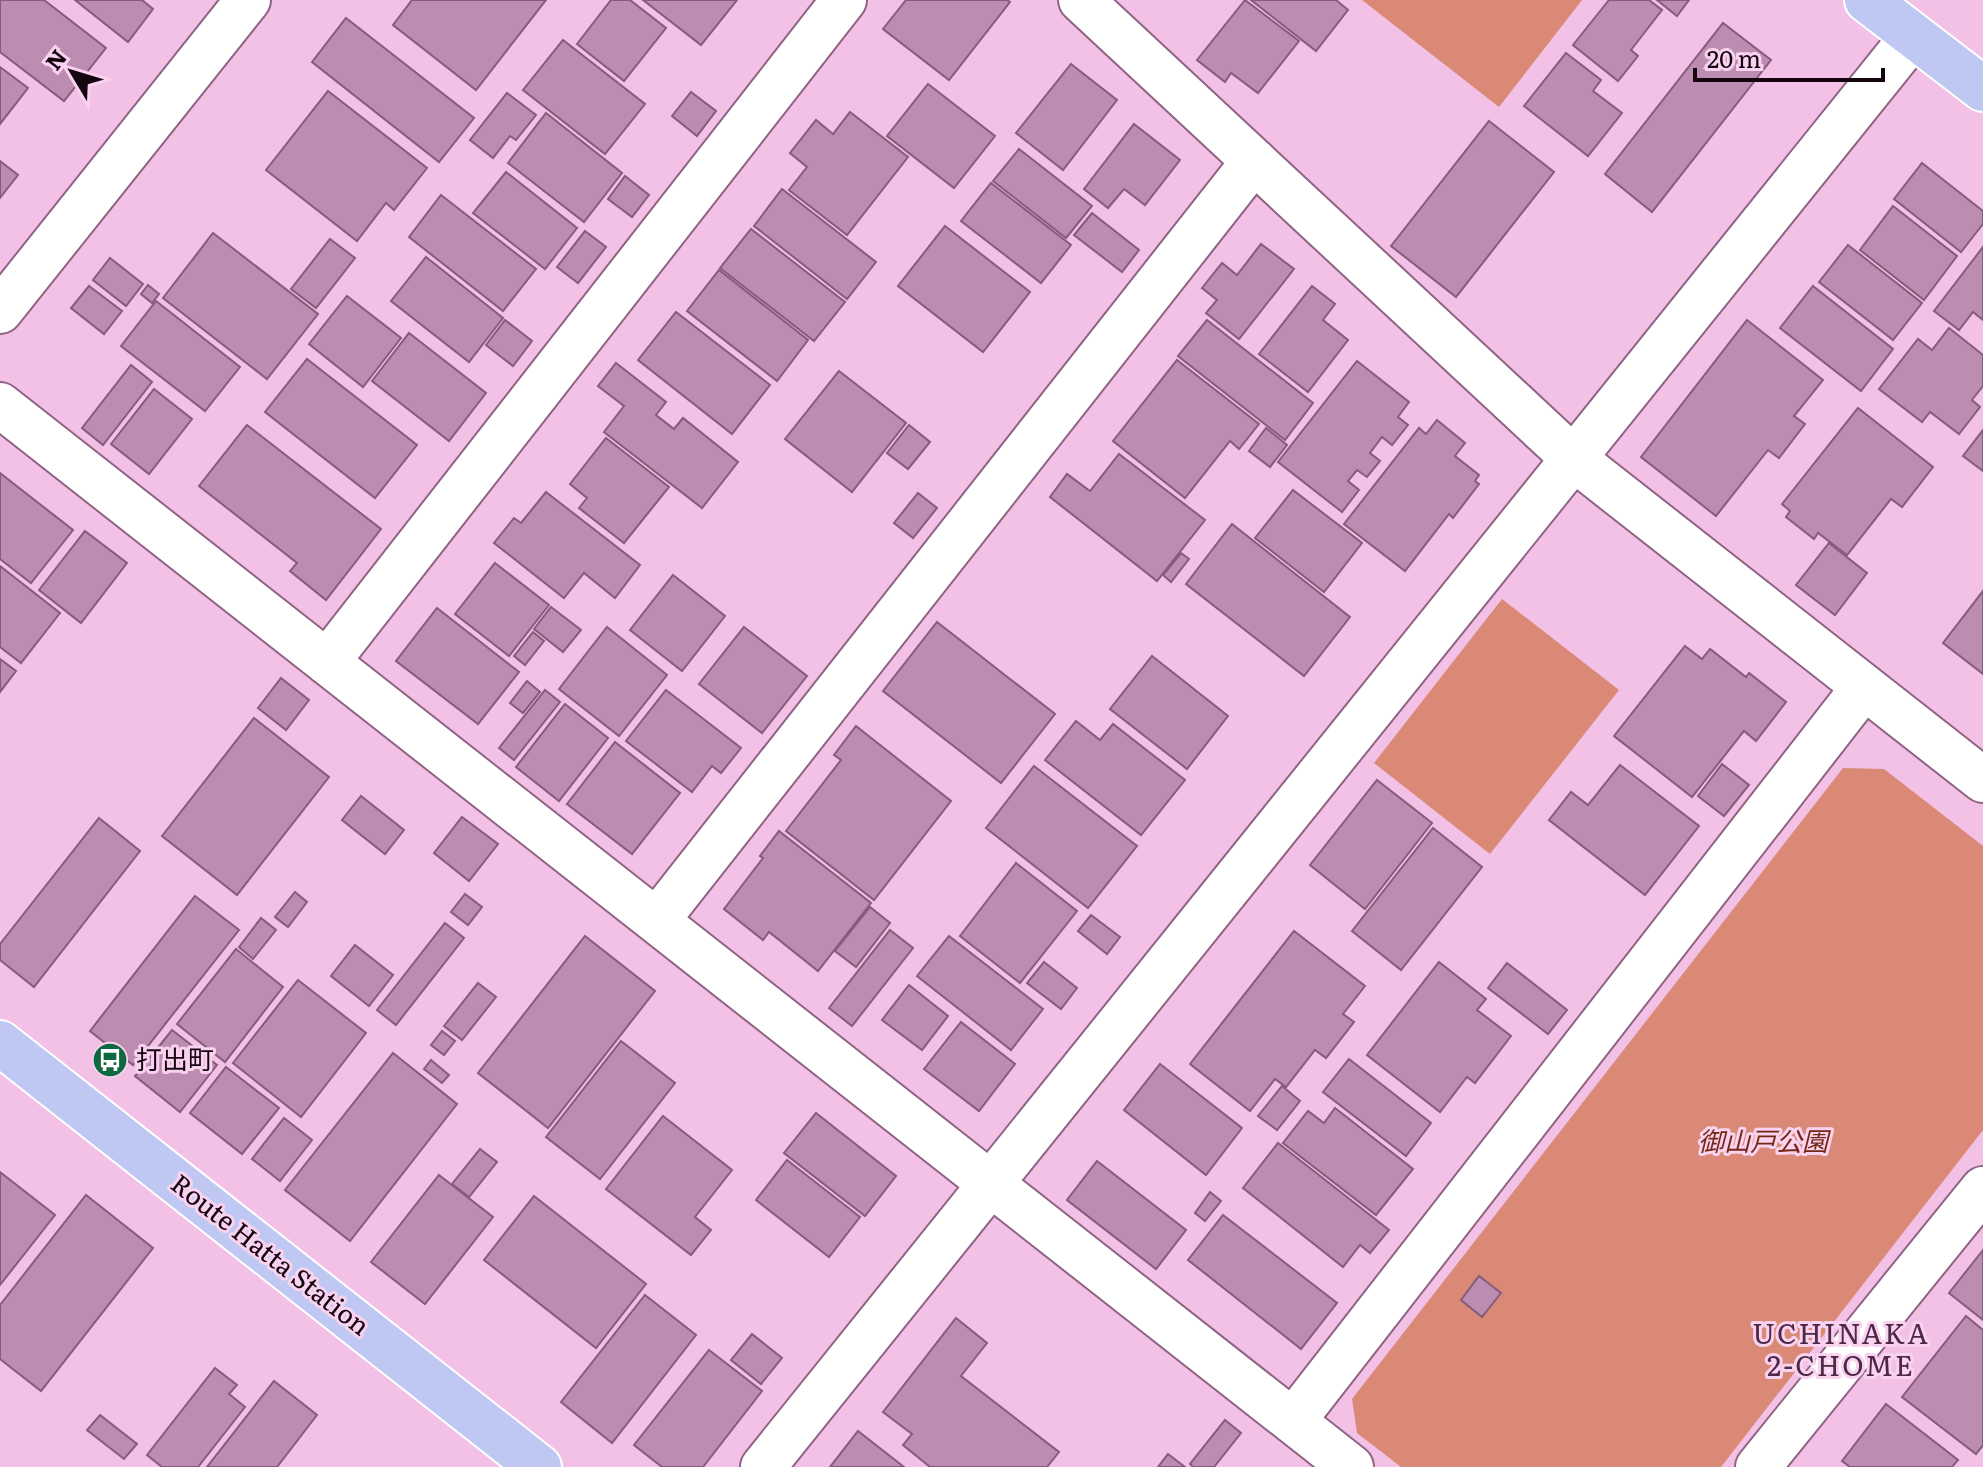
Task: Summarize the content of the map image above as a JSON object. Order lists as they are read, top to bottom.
{
  "streets": {
    "main road": ["Route Hatta Station"]
  },
  "districts": ["UCHINAKA 2-CHOME"],
  "parks": ["御山戸公園"],
  "places": {
    "bus stop": ["打出町"]
  },
  "scale_bar": "20 m",
  "north": "top left"
}
